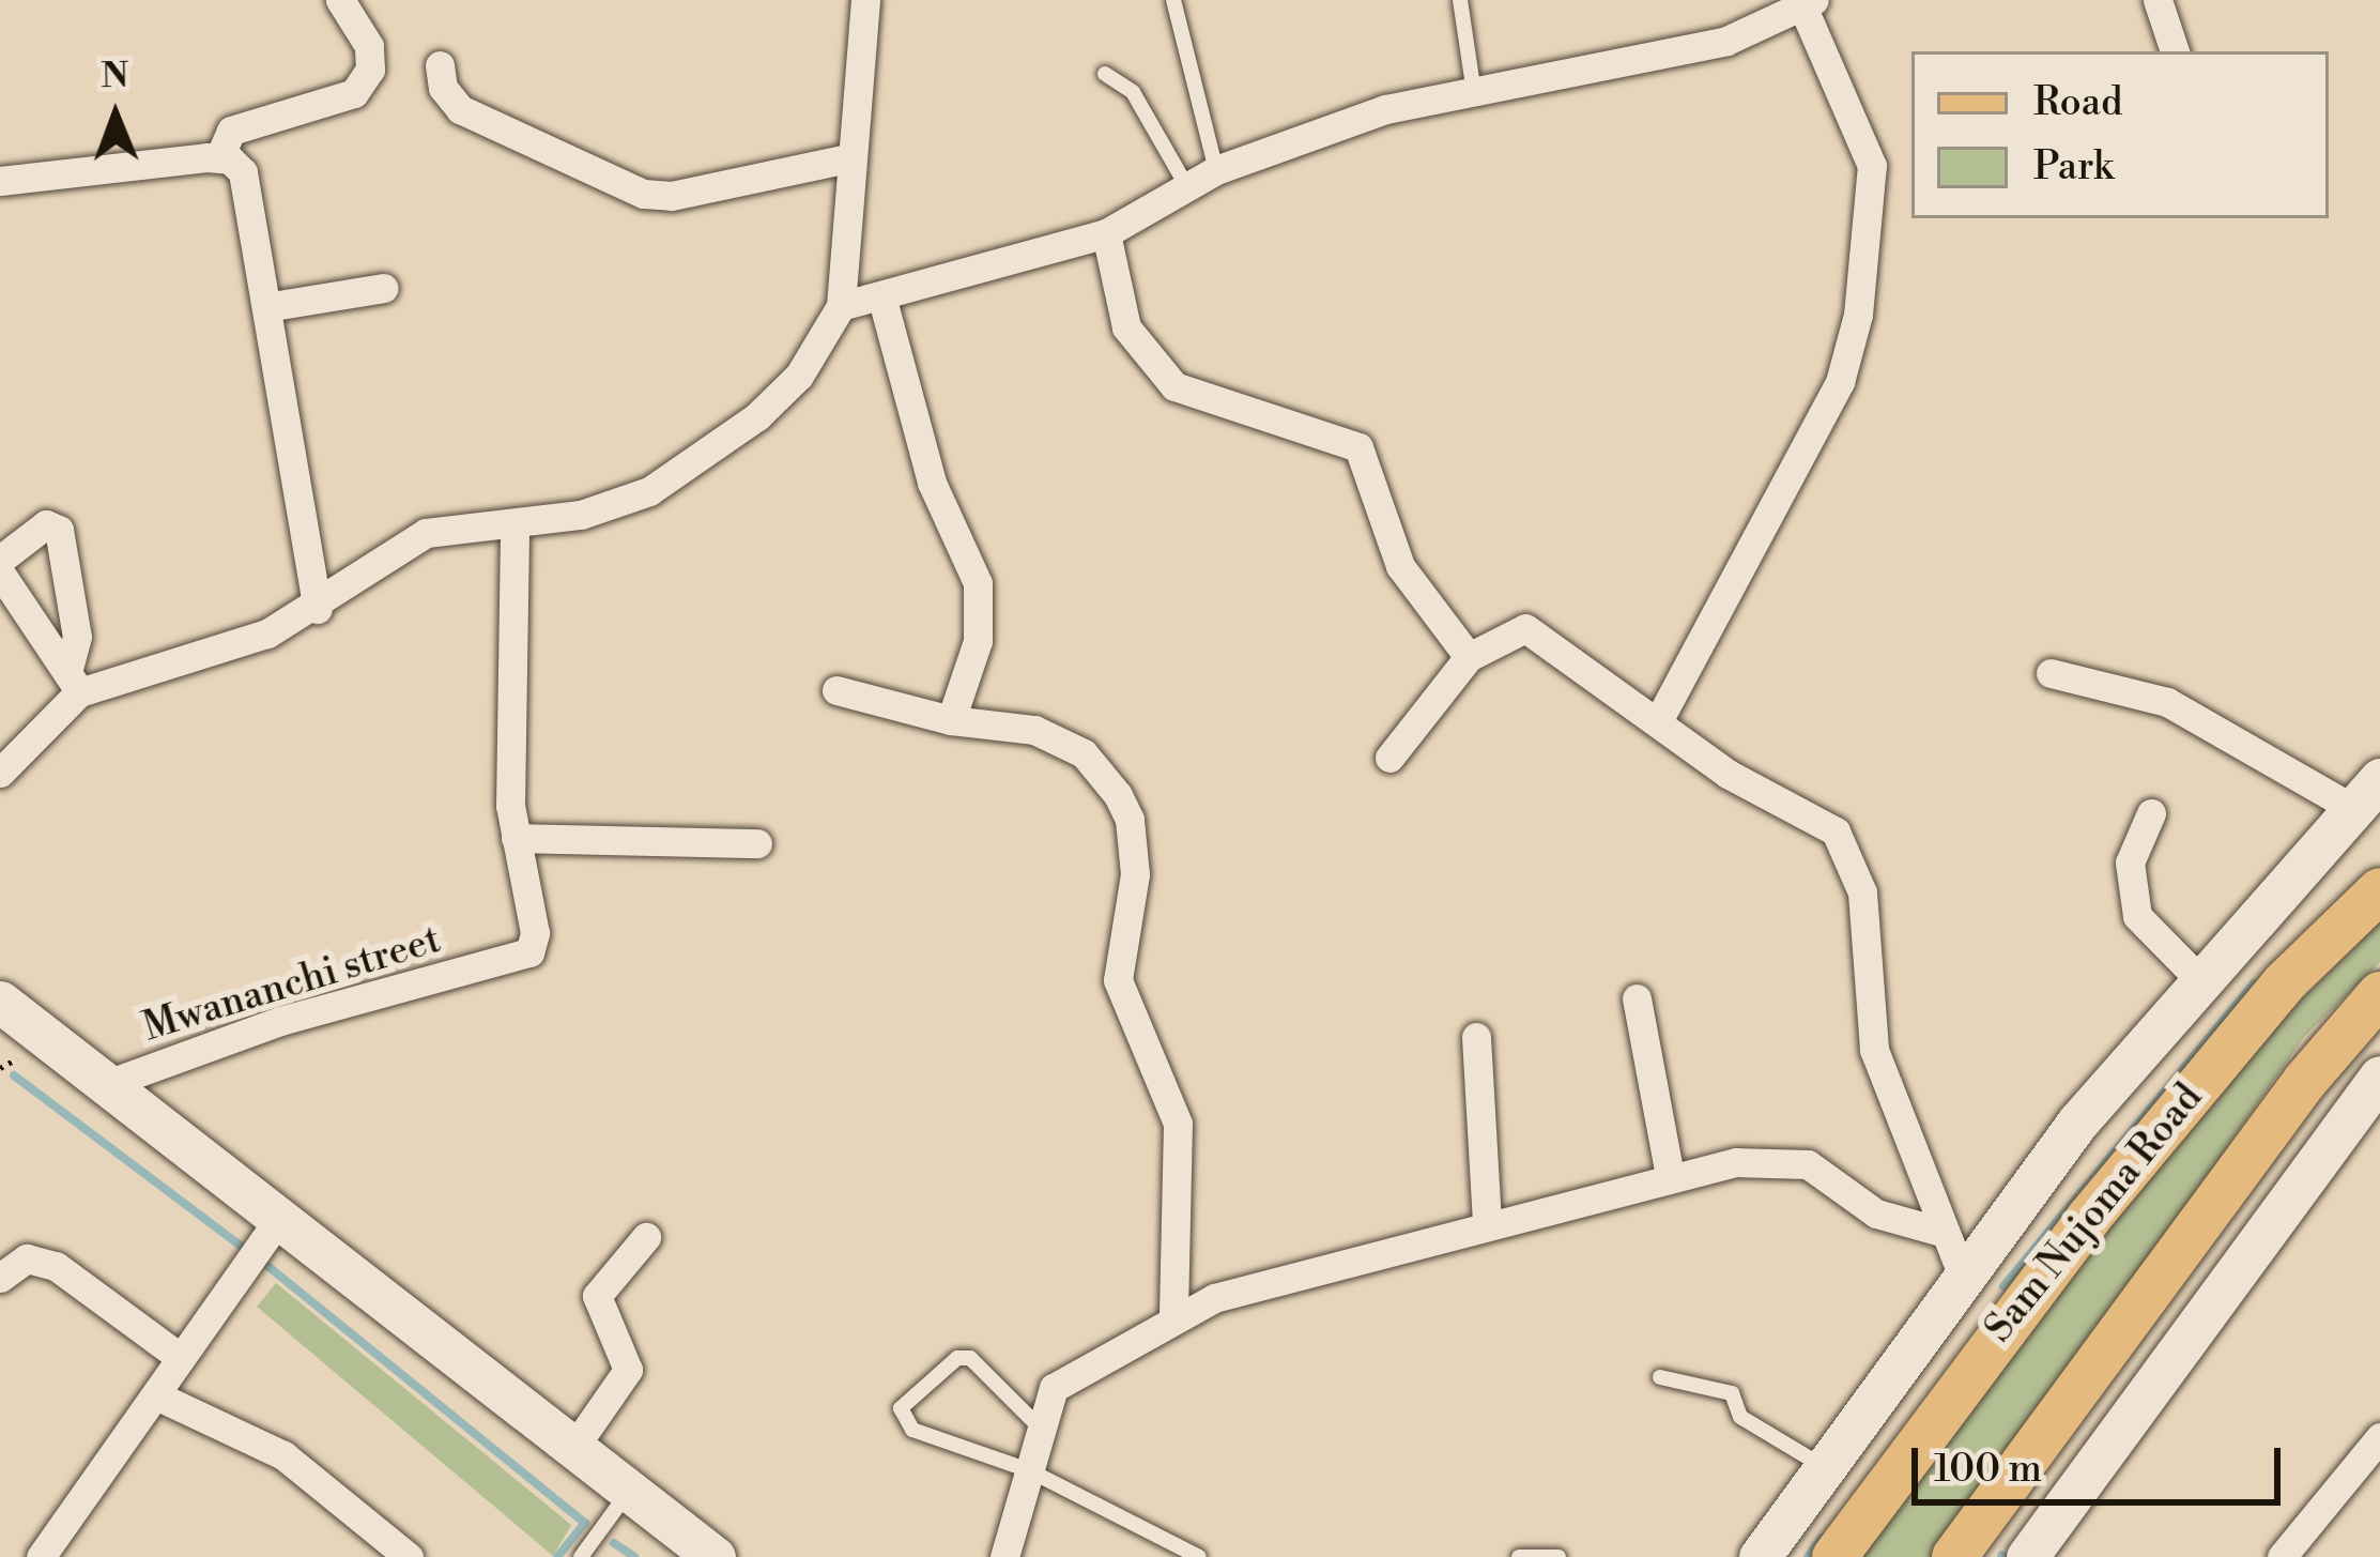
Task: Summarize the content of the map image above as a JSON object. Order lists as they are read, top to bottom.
{
  "streets": {
    "main road": ["Sam Nujoma Road"],
    "street": ["Mwananchi street"]
  },
  "legend": ["Road", "Park"],
  "scale_bar": "100 m",
  "north": "top"
}
